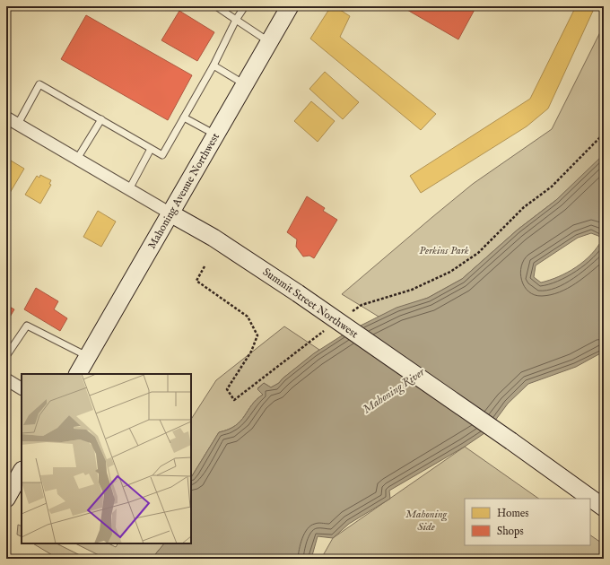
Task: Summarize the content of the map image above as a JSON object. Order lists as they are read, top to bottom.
{
  "streets": {
    "main road": ["Mahoning Avenue Northwest", "Summit Street Northwest"]
  },
  "crossings": [
    ["Mahoning Avenue Northwest", "Summit Street Northwest"]
  ],
  "water": ["Mahoning River"],
  "parks": ["Perkins Park", "Mahoning Side"],
  "legend": ["Homes", "Shops"]
}
